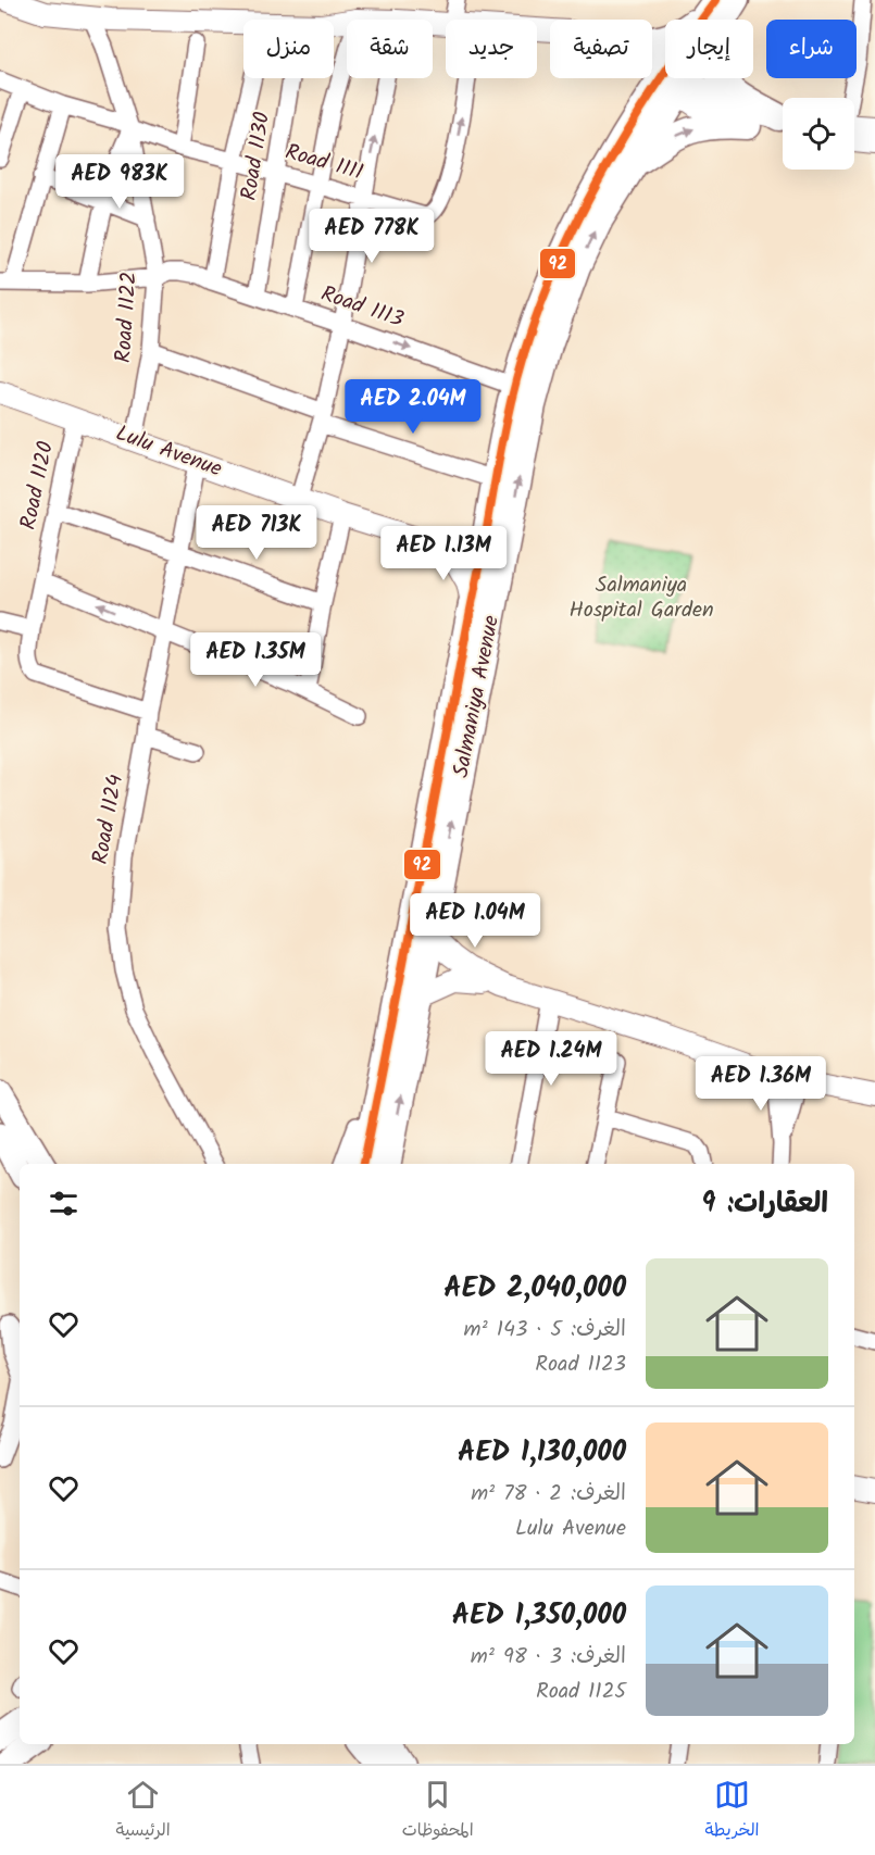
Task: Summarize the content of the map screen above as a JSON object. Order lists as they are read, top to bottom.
{
  "streets": {
    "main road": ["Salmaniya Avenue"],
    "street": [
      "Road 1130",
      "Road 1111",
      "Road 1113",
      "Road 1122",
      "Lulu Avenue",
      "Road 1120",
      "Road 1124"
    ]
  },
  "crossings": [
    ["Road 1130", "Road 1111"],
    ["Road 1130", "Road 1113"],
    ["Road 1111", "Road 1122"],
    ["Road 1113", "Road 1122"],
    ["Road 1113", "Salmaniya Avenue"],
    ["Road 1122", "Lulu Avenue"],
    ["Lulu Avenue", "Road 1120"],
    ["Lulu Avenue", "Road 1124"],
    ["Road 1120", "Road 1124"]
  ],
  "parks": ["Salmaniya Hospital Garden"],
  "lines": ["transit line 92"],
  "page": {
    "chip": [
      "شراء",
      "إيجار",
      "تصفية",
      "جديد",
      "شقة",
      "منزل"
    ],
    "price": [
      "AED 983K",
      "AED 778K",
      "AED 2.04M",
      "AED 713K",
      "AED 1.13M",
      "AED 1.35M",
      "AED 1.04M",
      "AED 1.24M",
      "AED 1.36M"
    ],
    "heading": "العقارات: 9",
    "list": [
      {
        "name": "AED 2,040,000",
        "note": "الغرف: 5 · 143 m² · Road 1123"
      },
      {
        "name": "AED 1,130,000",
        "note": "الغرف: 2 · 78 m² · Lulu Avenue"
      },
      {
        "name": "AED 1,350,000",
        "note": "الغرف: 3 · 98 m² · Road 1125"
      }
    ],
    "tabs": ["الخريطة", "المحفوظات", "الرئيسية"]
  }
}
